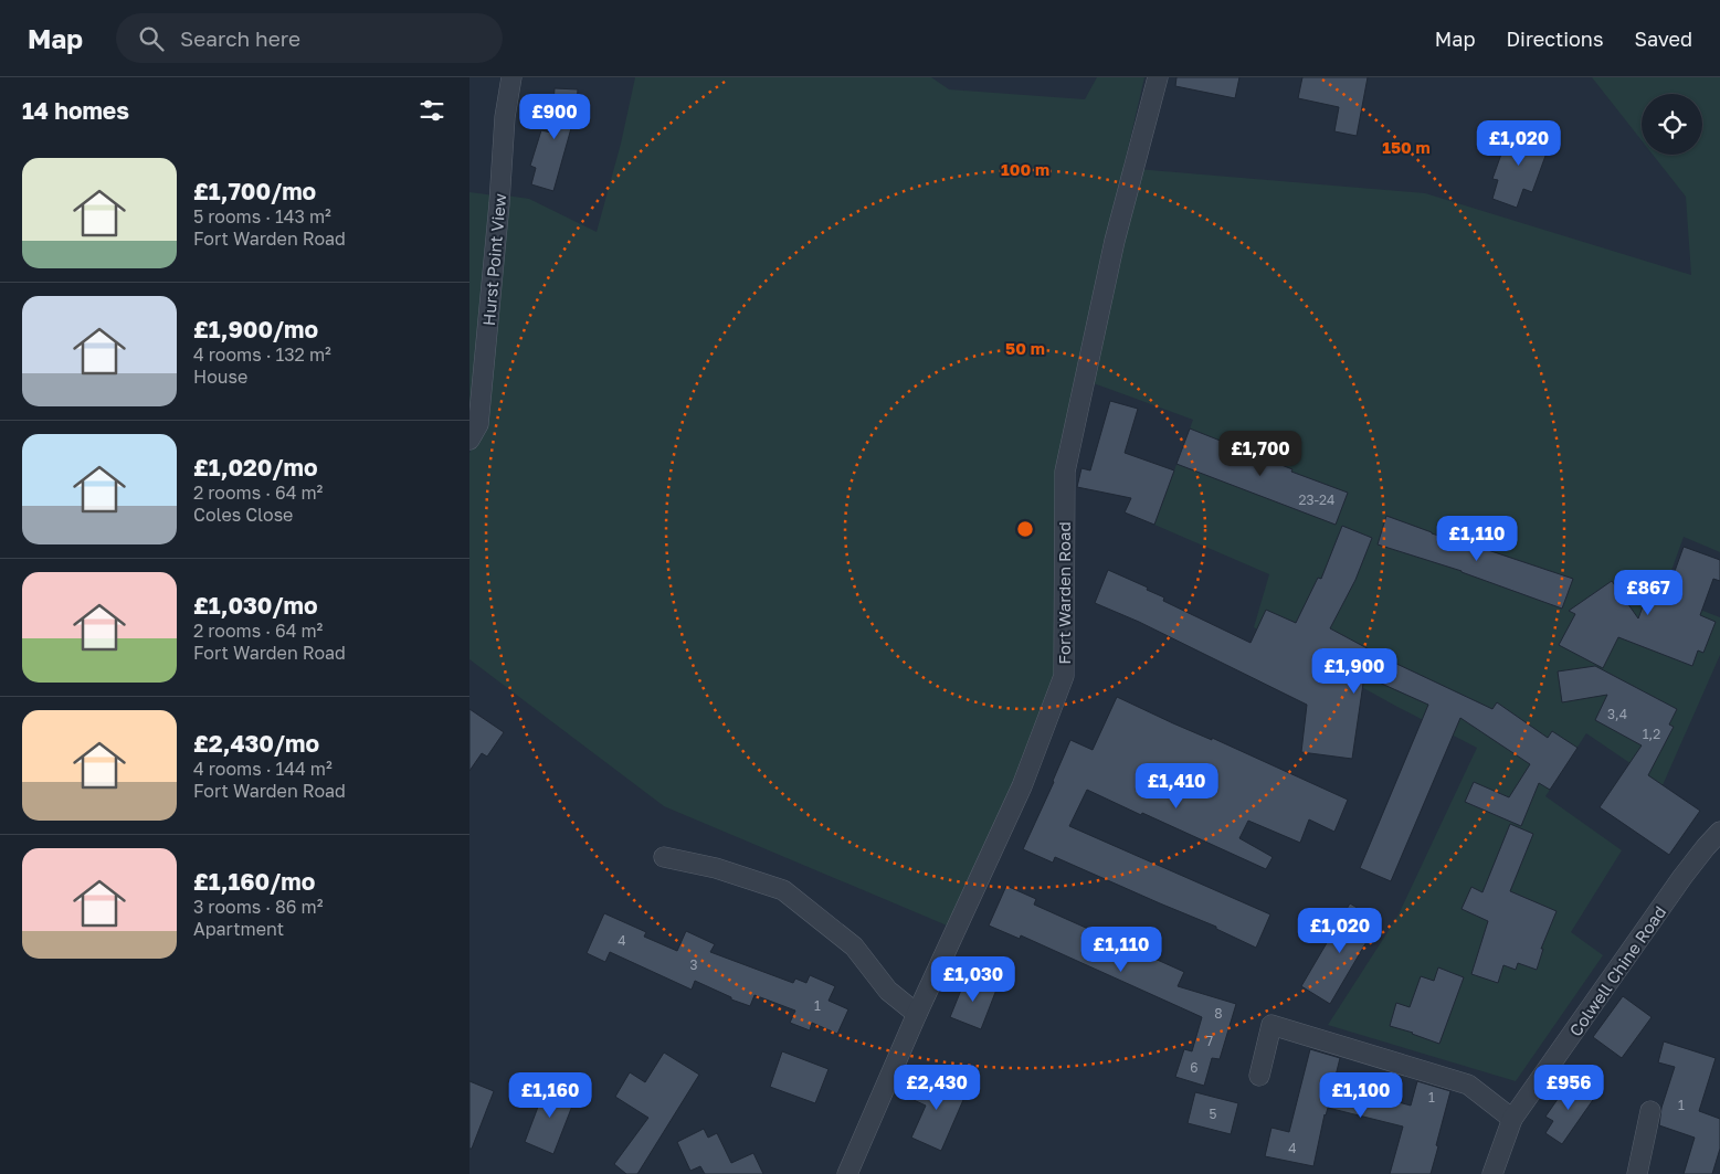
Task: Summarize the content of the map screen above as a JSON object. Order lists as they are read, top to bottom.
{
  "streets": {
    "street": ["Hurst Point View", "Fort Warden Road", "Colwell Chine Road"]
  },
  "house_numbers": [
    "23-24",
    "3,4",
    "1,2",
    "4",
    "3",
    "1",
    "8",
    "7",
    "6",
    "1",
    "1",
    "5",
    "4"
  ],
  "page": {
    "header": "Map",
    "search": "Search here",
    "nav": ["Map", "Directions", "Saved"],
    "heading": "14 homes",
    "price": [
      "£900",
      "£1,020",
      "£1,700",
      "£1,110",
      "£867",
      "£1,900",
      "£1,410",
      "£1,020",
      "£1,110",
      "£1,030",
      "£2,430",
      "£956",
      "£1,160",
      "£1,100"
    ],
    "list": [
      {
        "name": "£1,700/mo",
        "note": "5 rooms · 143 m² · Fort Warden Road"
      },
      {
        "name": "£1,900/mo",
        "note": "4 rooms · 132 m² · House"
      },
      {
        "name": "£1,020/mo",
        "note": "2 rooms · 64 m² · Coles Close"
      },
      {
        "name": "£1,030/mo",
        "note": "2 rooms · 64 m² · Fort Warden Road"
      },
      {
        "name": "£2,430/mo",
        "note": "4 rooms · 144 m² · Fort Warden Road"
      },
      {
        "name": "£1,160/mo",
        "note": "3 rooms · 86 m² · Apartment"
      }
    ]
  },
  "rings": ["150 m", "100 m", "50 m"]
}
